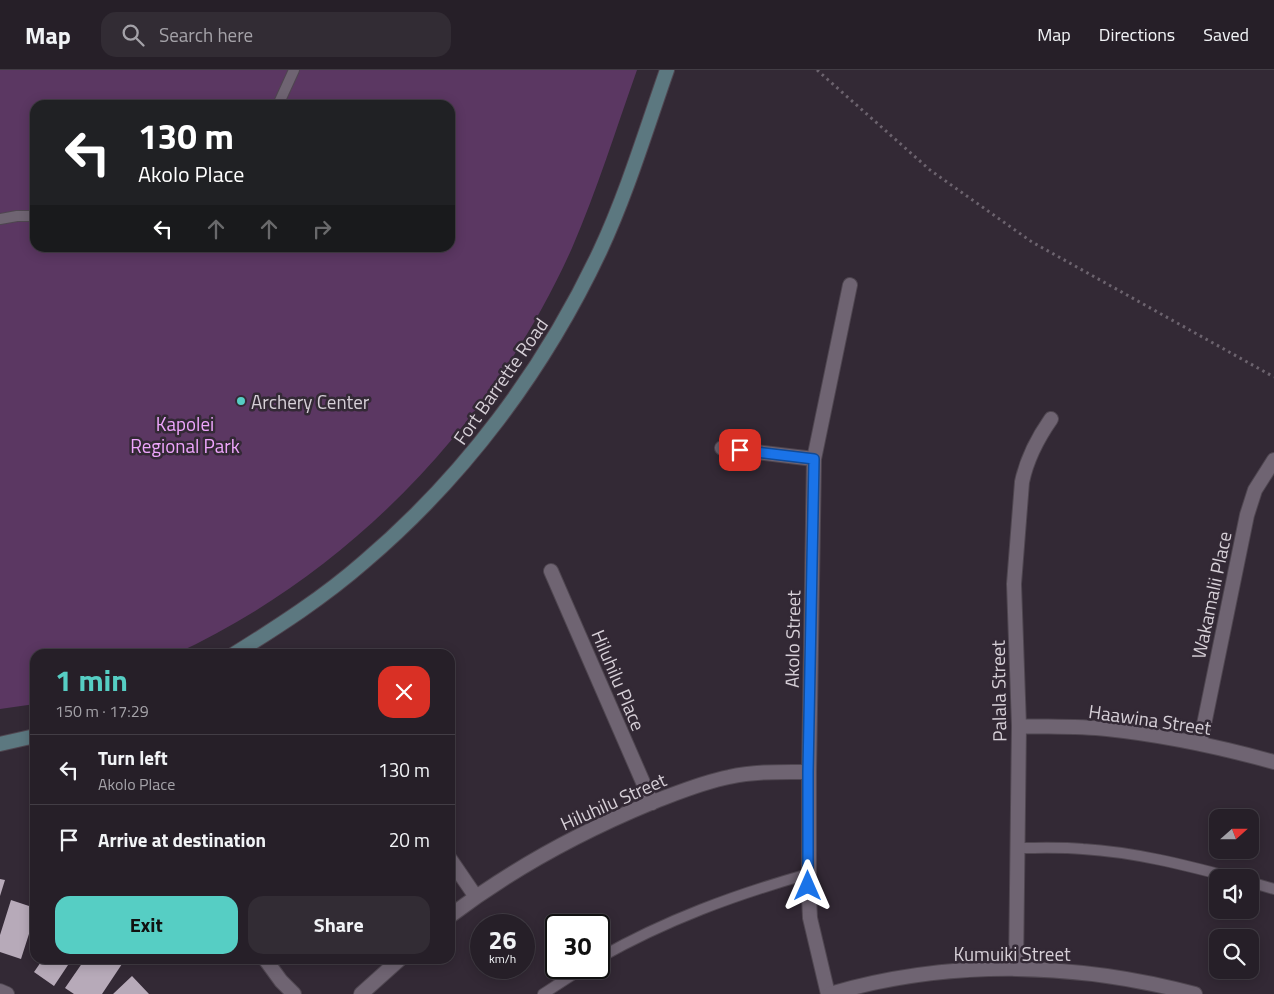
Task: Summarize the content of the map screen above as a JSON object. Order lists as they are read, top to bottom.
{
  "streets": {
    "main road": ["Fort Barrette Road"],
    "street": [
      "Wakamalii Place",
      "Akolo Street",
      "Hiluhilu Place",
      "Palala Street",
      "Haawina Street",
      "Hiluhilu Street",
      "Kumuiki Street"
    ]
  },
  "crossings": [
    ["Wakamalii Place", "Haawina Street"],
    ["Akolo Street", "Hiluhilu Street"],
    ["Akolo Street", "Kumuiki Street"],
    ["Hiluhilu Place", "Hiluhilu Street"],
    ["Palala Street", "Haawina Street"],
    ["Palala Street", "Kumuiki Street"]
  ],
  "parks": ["Kapolei Regional Park"],
  "places": ["Archery Center"],
  "north": "right",
  "page": {
    "header": "Map",
    "search": "Search here",
    "nav": ["Map", "Directions", "Saved"],
    "turn": ["130 m", "Akolo Place"],
    "heading": ["1 min", "150 m · 17:29"],
    "list": [
      {
        "name": "Turn left",
        "note": "Akolo Place",
        "value": "130 m"
      },
      {
        "name": "Arrive at destination",
        "value": "20 m"
      }
    ],
    "buttons": ["Exit", "Share"],
    "speed": "26 km/h",
    "limit": "30"
  }
}
